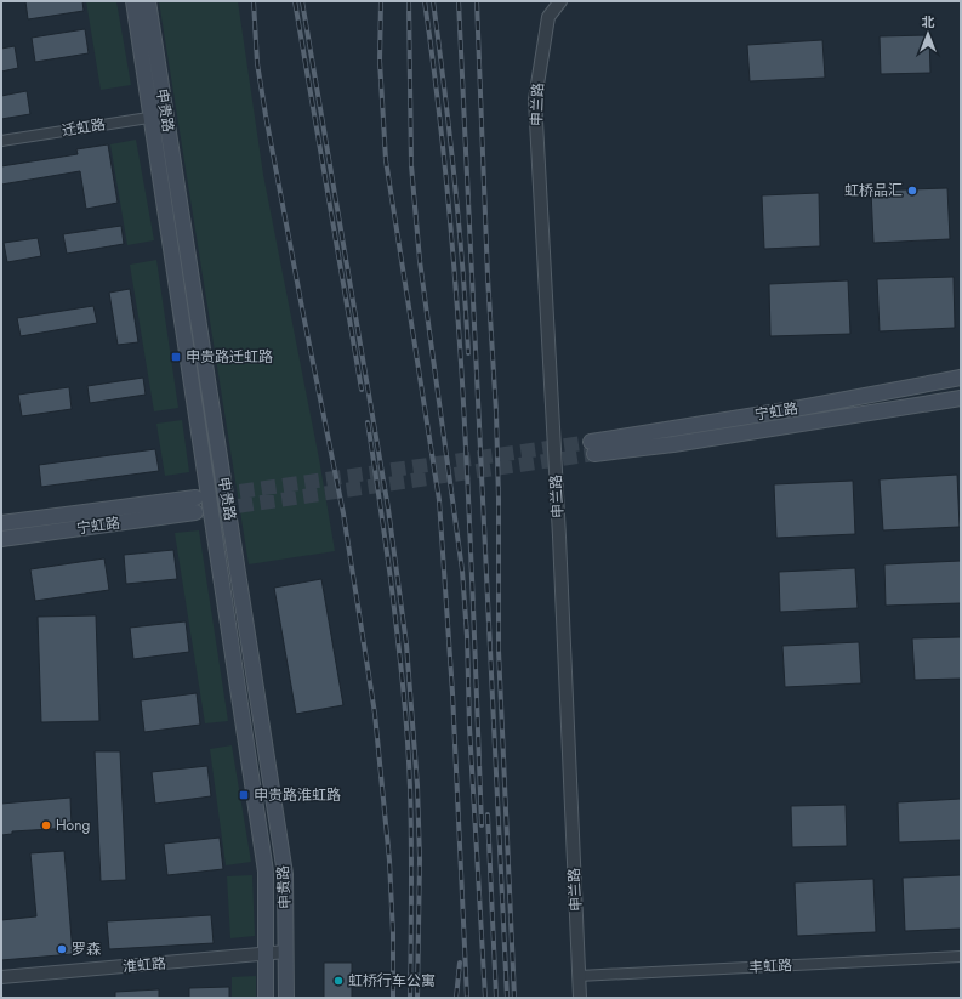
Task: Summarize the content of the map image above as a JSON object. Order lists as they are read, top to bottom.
{
  "streets": {
    "main road": ["申贵路", "宁虹路"],
    "street": [
      "申兰路",
      "迁虹路",
      "淮虹路",
      "丰虹路"
    ]
  },
  "crossings": [
    ["申兰路", "丰虹路"],
    ["申贵路", "迁虹路"],
    ["申贵路", "淮虹路"]
  ],
  "places": {
    "other": [
      "虹桥品汇",
      "Hong",
      "罗森",
      "虹桥行车公寓"
    ],
    "transit": ["申贵路迁虹路", "申贵路淮虹路"]
  },
  "north": "top"
}
